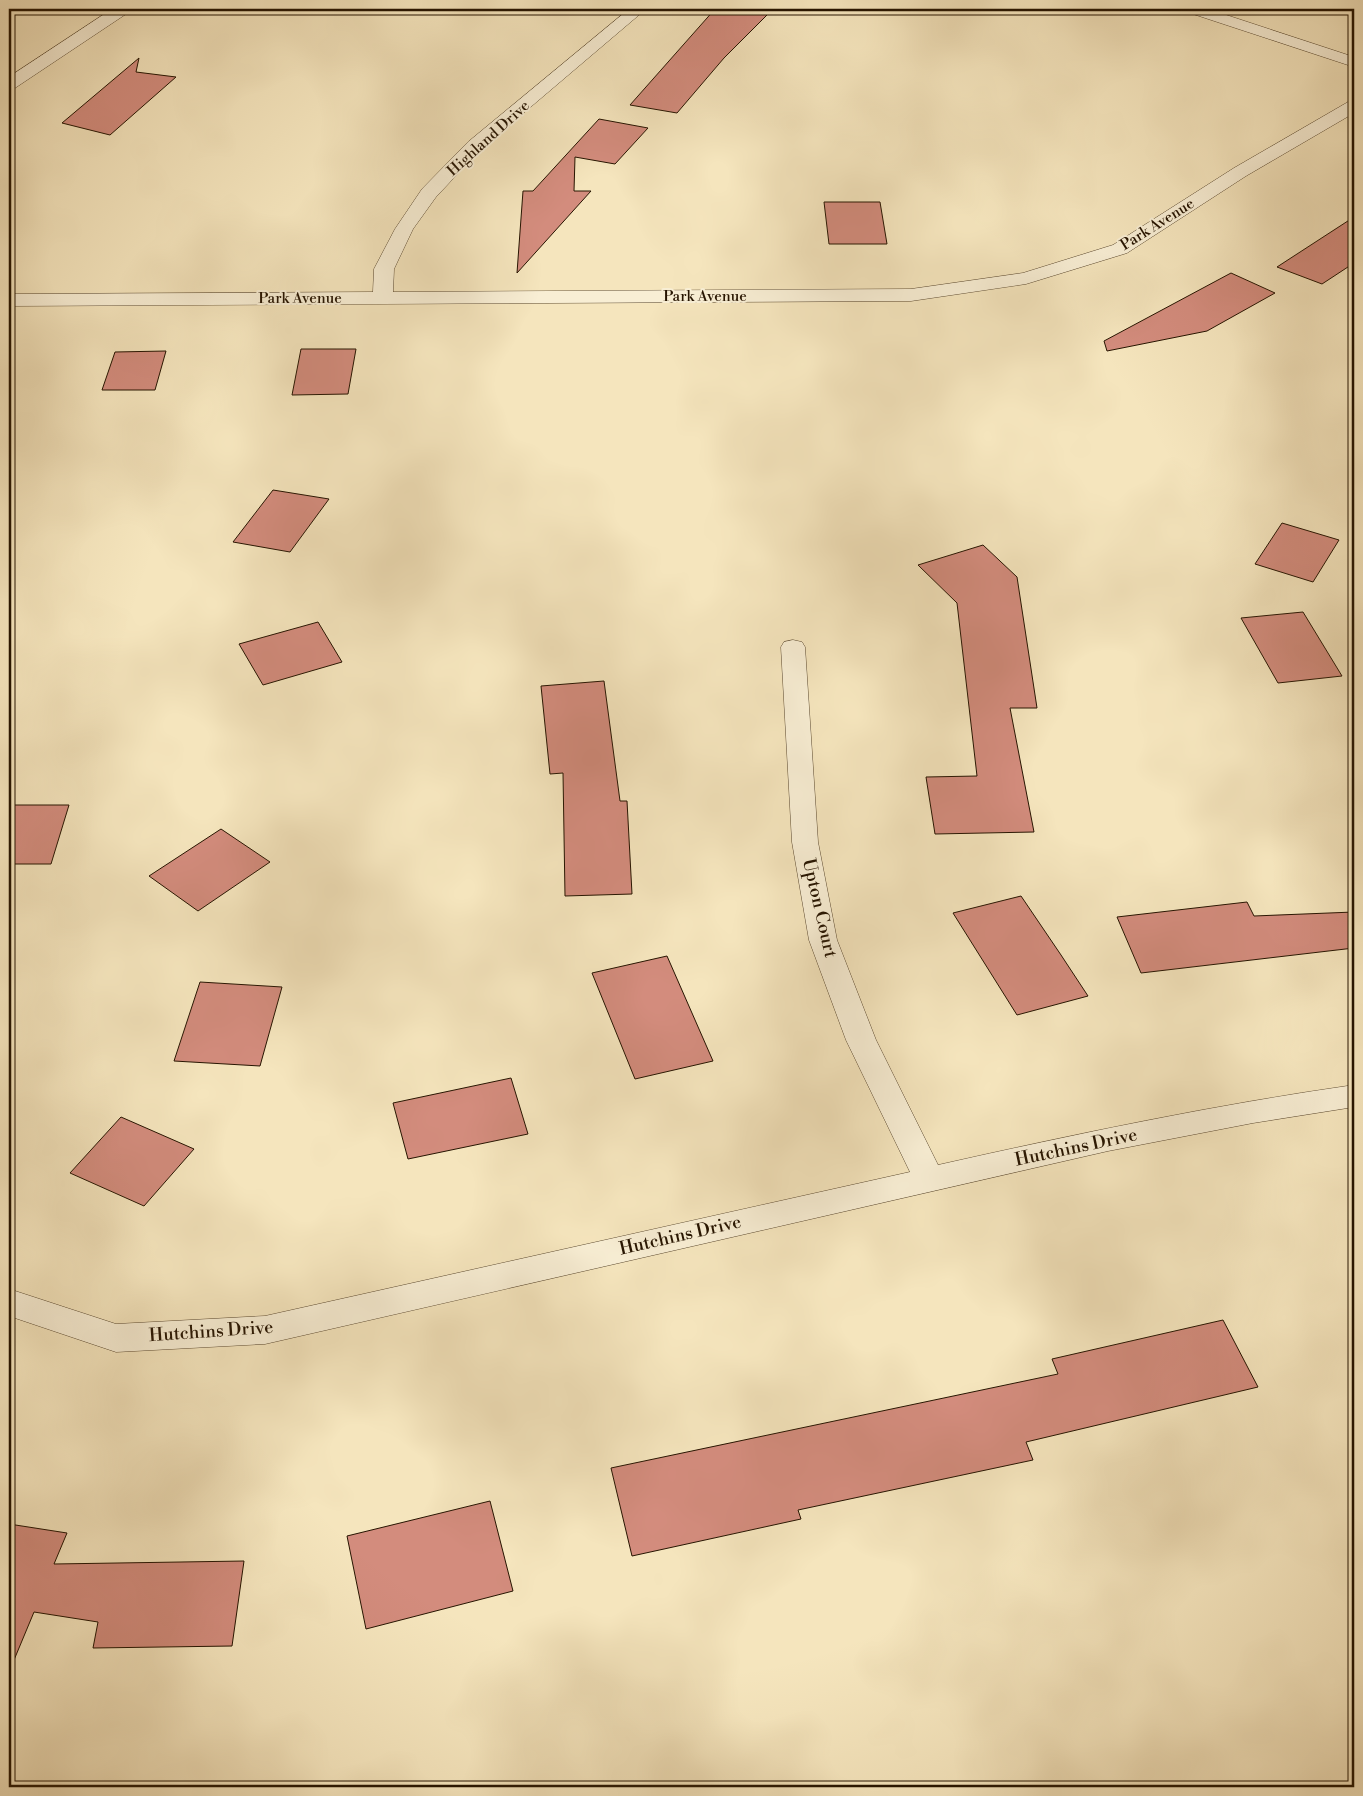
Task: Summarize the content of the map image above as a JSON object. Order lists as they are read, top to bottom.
{
  "streets": {
    "street": [
      "Highland Drive",
      "Park Avenue",
      "Upton Court",
      "Hutchins Drive"
    ]
  },
  "crossings": [
    ["Highland Drive", "Park Avenue"],
    ["Upton Court", "Hutchins Drive"]
  ]
}
